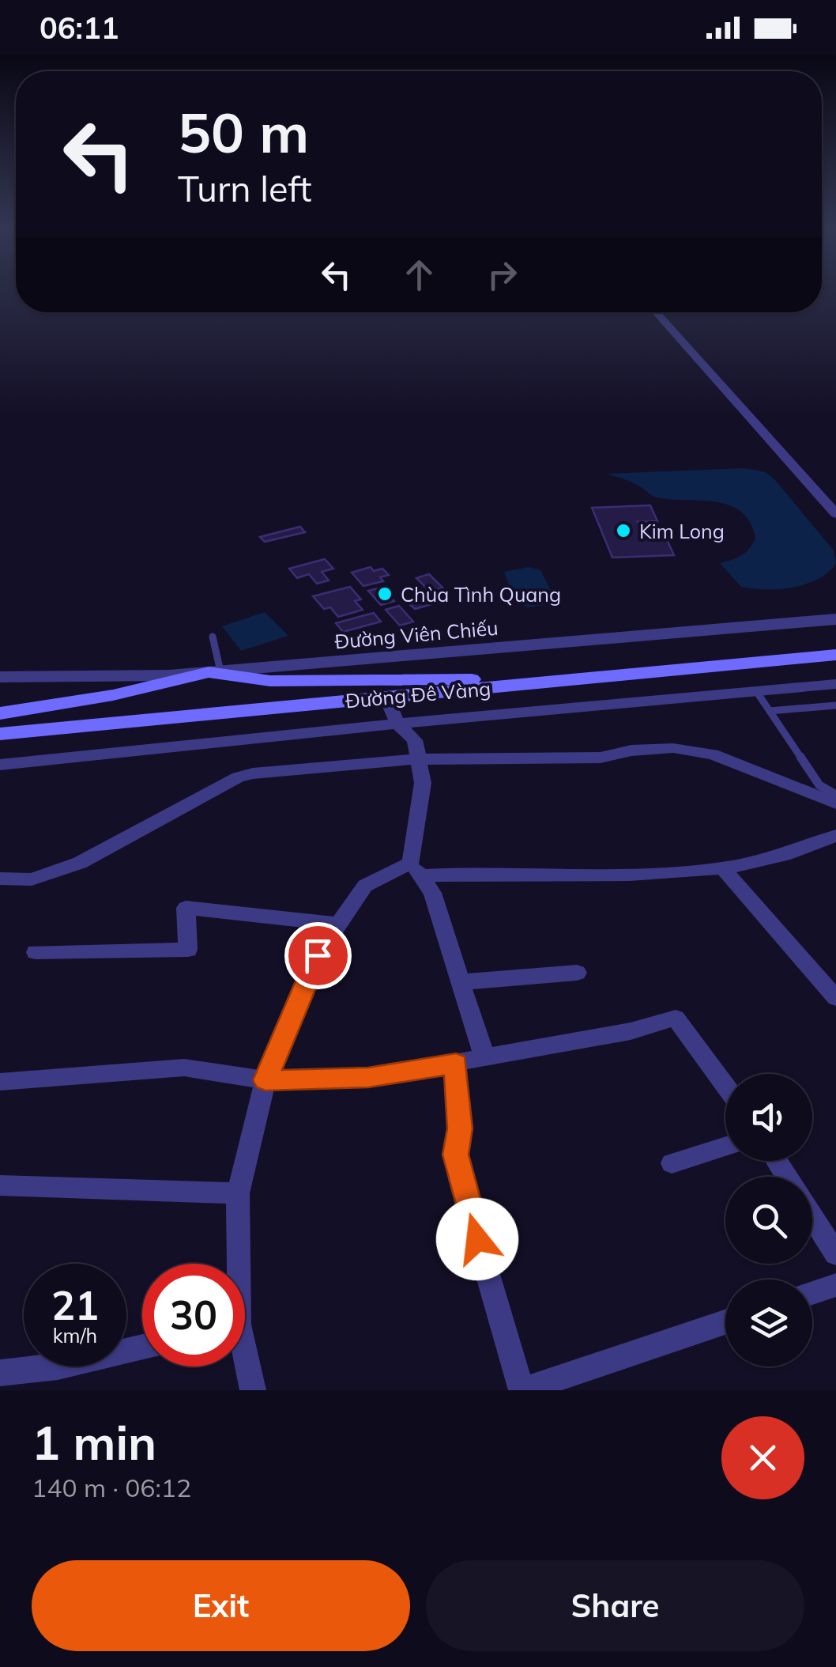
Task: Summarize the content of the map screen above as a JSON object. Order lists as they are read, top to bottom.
{
  "streets": {
    "main road": ["Đường Đê Vàng"],
    "street": ["Đường Viên Chiếu"]
  },
  "places": ["Kim Long", "Chùa Tình Quang"],
  "page": {
    "status": "06:11",
    "turn": ["50 m", "Turn left"],
    "speed": "21 km/h",
    "limit": "30",
    "heading": ["1 min", "140 m · 06:12"],
    "buttons": ["Exit", "Share"]
  }
}
